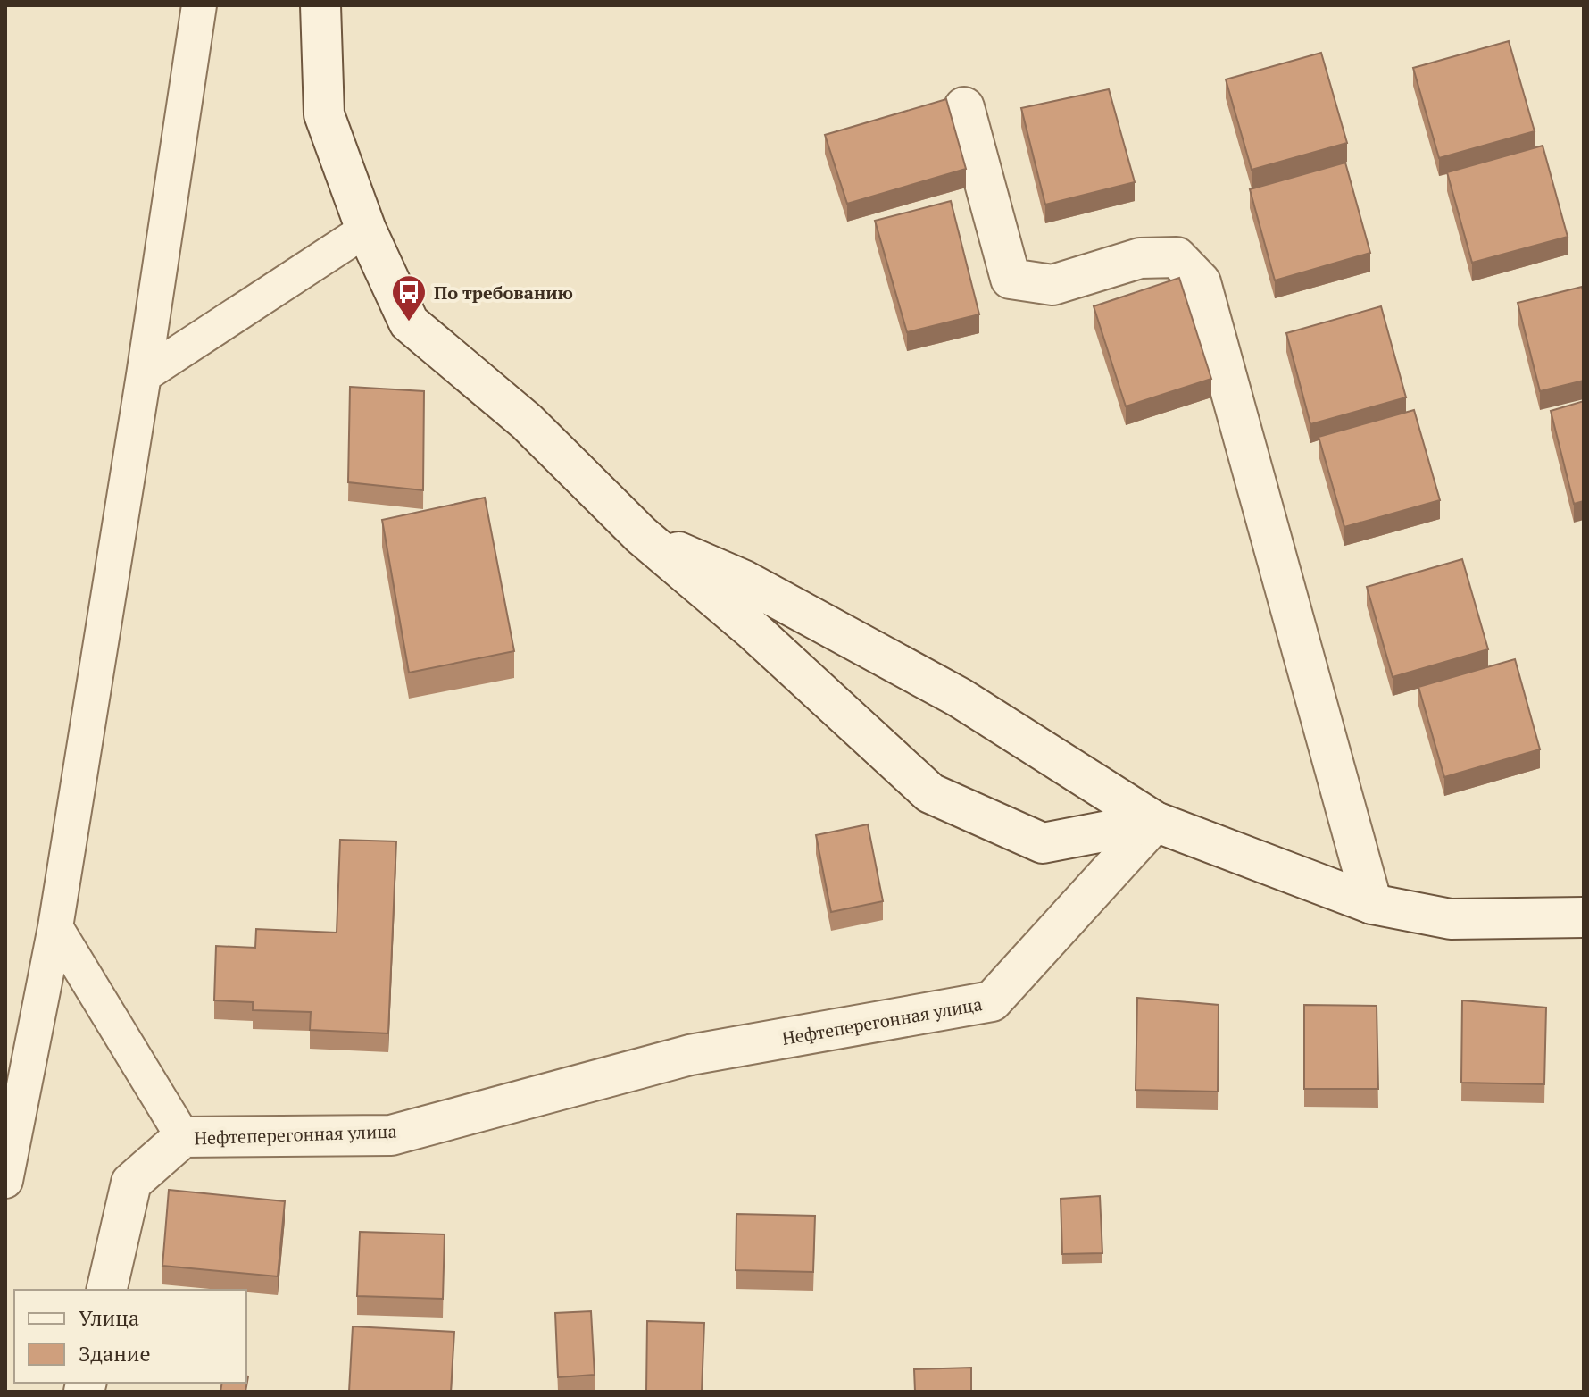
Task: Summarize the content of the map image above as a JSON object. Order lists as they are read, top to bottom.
{
  "streets": {
    "street": ["Нефтеперегонная улица"]
  },
  "places": {
    "bus stop": ["По требованию"]
  },
  "legend": ["Улица", "Здание"]
}
